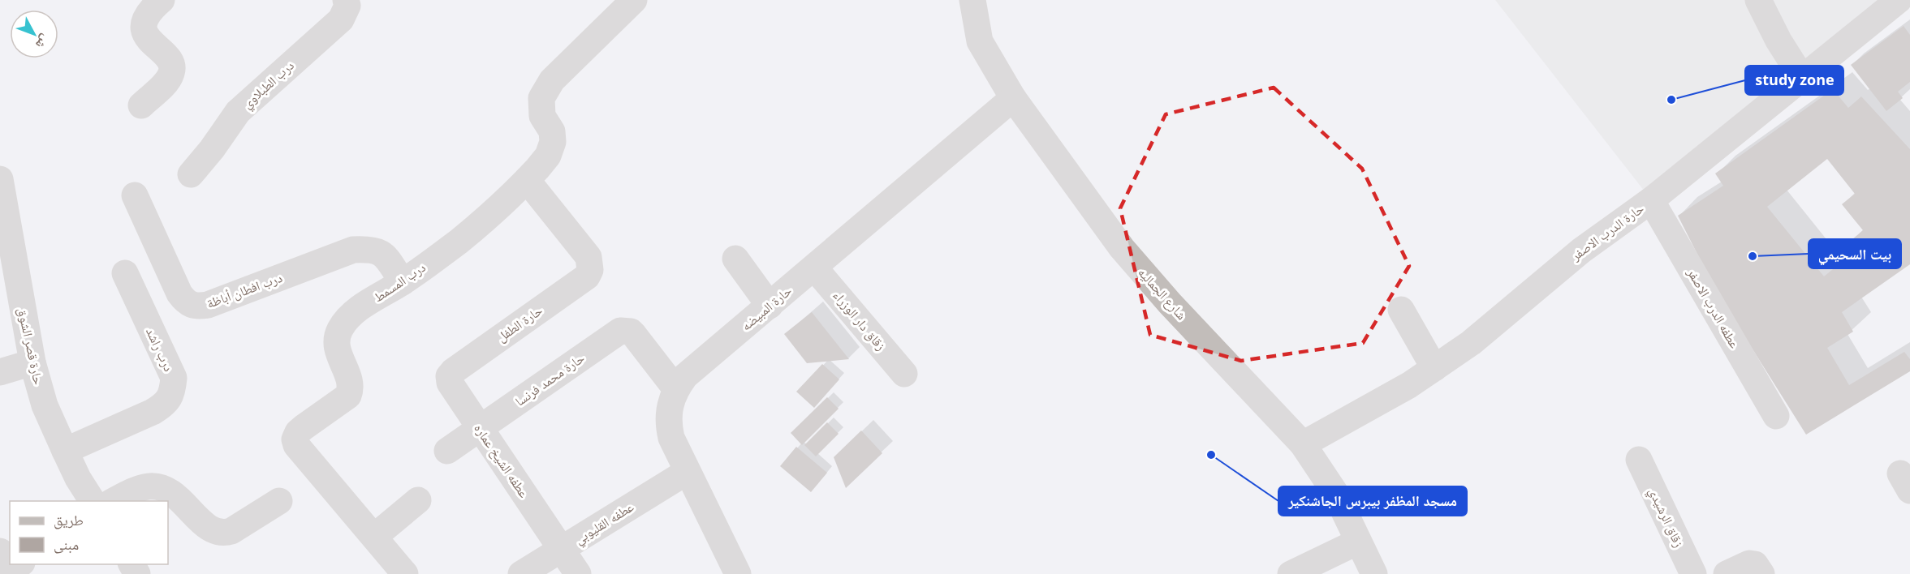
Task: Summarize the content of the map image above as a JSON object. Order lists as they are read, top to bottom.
{
  "streets": {
    "street": [
      "درب الطبلاوي",
      "حارة الدرب الاصفر",
      "درب المسمط",
      "درب افطان أباظة",
      "شارع الجماليه",
      "حارة المبيضه",
      "عطفه الدرب الاصفر",
      "زقاق دار الوزراء",
      "حارة الطفل",
      "حارة قصر الشوق",
      "درب راشد",
      "حارة محمد فرنسا",
      "عطفه الشيخ عماره",
      "زقاق الرشيدي",
      "عطفه القليوبي"
    ]
  },
  "crossings": [
    ["حارة الدرب الاصفر", "شارع الجماليه"],
    ["حارة الدرب الاصفر", "عطفه الدرب الاصفر"],
    ["درب المسمط", "درب افطان أباظة"],
    ["درب المسمط", "حارة الطفل"],
    ["شارع الجماليه", "حارة المبيضه"],
    ["حارة المبيضه", "زقاق دار الوزراء"],
    ["حارة المبيضه", "حارة محمد فرنسا"],
    ["حارة المبيضه", "عطفه القليوبي"],
    ["حارة الطفل", "عطفه الشيخ عماره"],
    ["حارة قصر الشوق", "درب راشد"],
    ["حارة محمد فرنسا", "عطفه الشيخ عماره"],
    ["عطفه الشيخ عماره", "عطفه القليوبي"]
  ],
  "places": ["study zone", "بيت السحيمي", "مسجد المظفر بيبرس الجاشنكير"],
  "legend": ["طريق", "مبنى"],
  "north": "bottom right"
}
